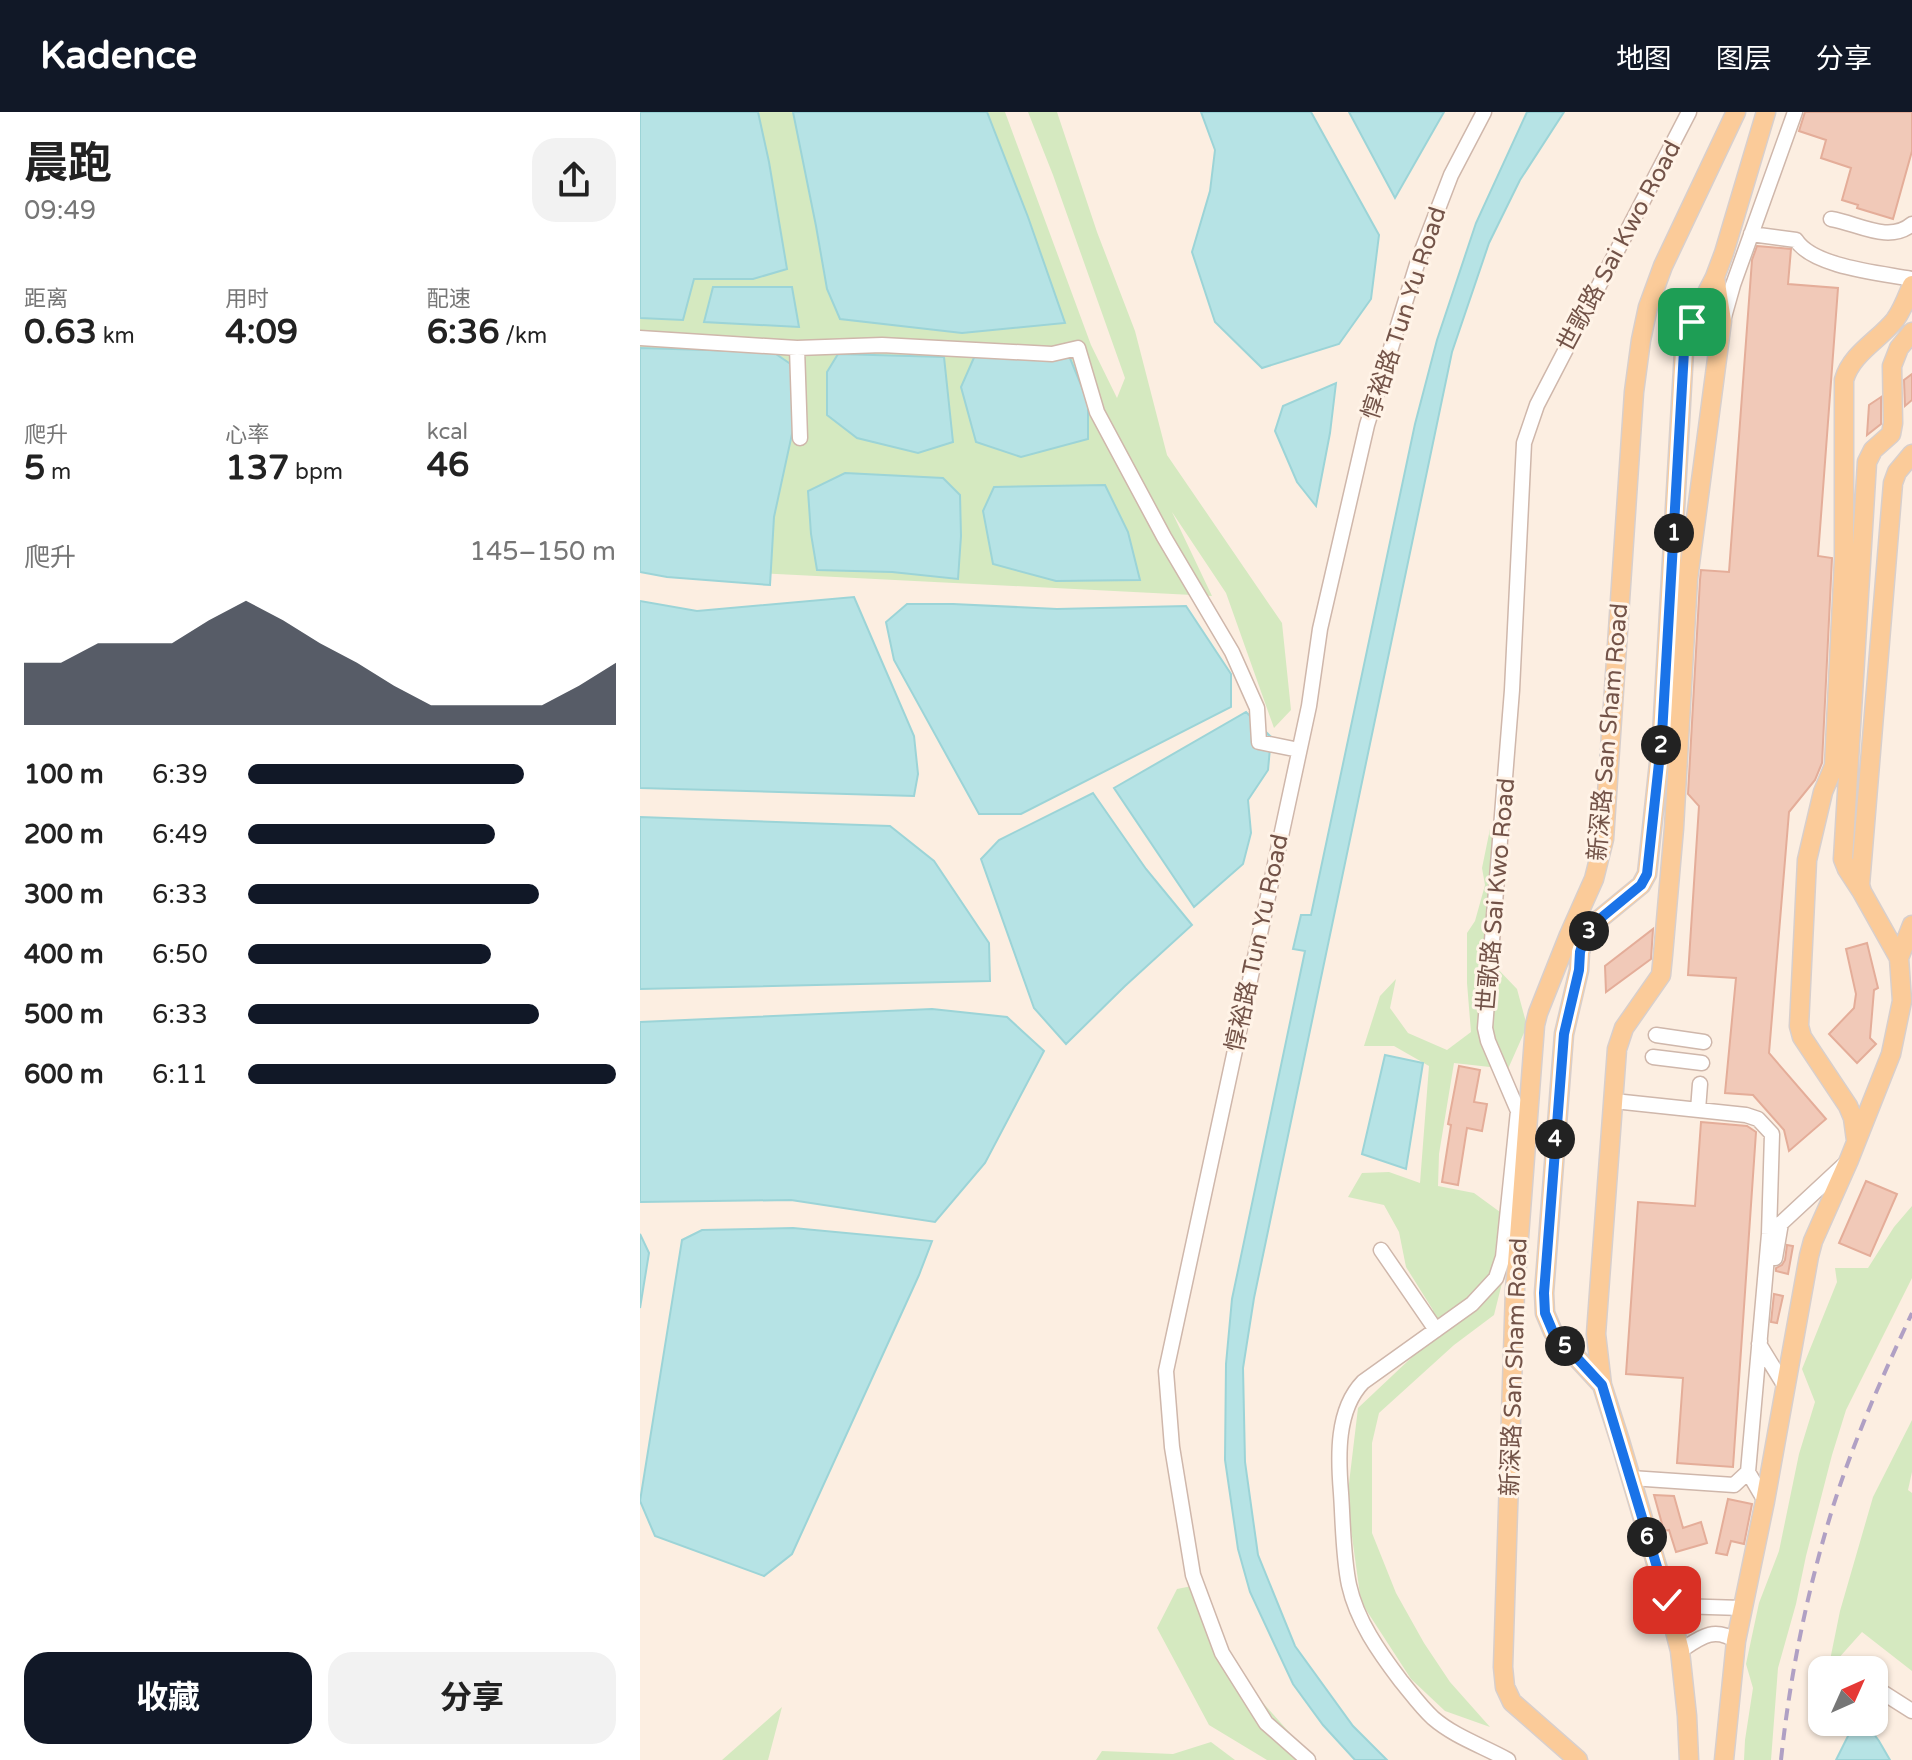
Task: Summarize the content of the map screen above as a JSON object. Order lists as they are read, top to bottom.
{
  "streets": {
    "main road": ["新深路 San Sham Road"],
    "street": ["世歌路 Sai Kwo Road", "惇裕路 Tun Yu Road"]
  },
  "north": "top right",
  "page": {
    "header": "Kadence",
    "nav": ["地图", "图层", "分享"],
    "heading": ["晨跑", "09:49"],
    "stats": [
      ["距离", "0.63 km"],
      ["用时", "4:09"],
      ["配速", "6:36 /km"],
      ["爬升", "5 m"],
      ["心率", "137 bpm"],
      ["kcal", "46"]
    ],
    "pins": [
      "1",
      "2",
      "3",
      "4",
      "5",
      "6"
    ],
    "chart": ["爬升", "145–150 m"],
    "list": [
      {
        "name": "100 m",
        "note": "6:39"
      },
      {
        "name": "200 m",
        "note": "6:49"
      },
      {
        "name": "300 m",
        "note": "6:33"
      },
      {
        "name": "400 m",
        "note": "6:50"
      },
      {
        "name": "500 m",
        "note": "6:33"
      },
      {
        "name": "600 m",
        "note": "6:11"
      }
    ],
    "buttons": ["收藏", "分享"]
  }
}
